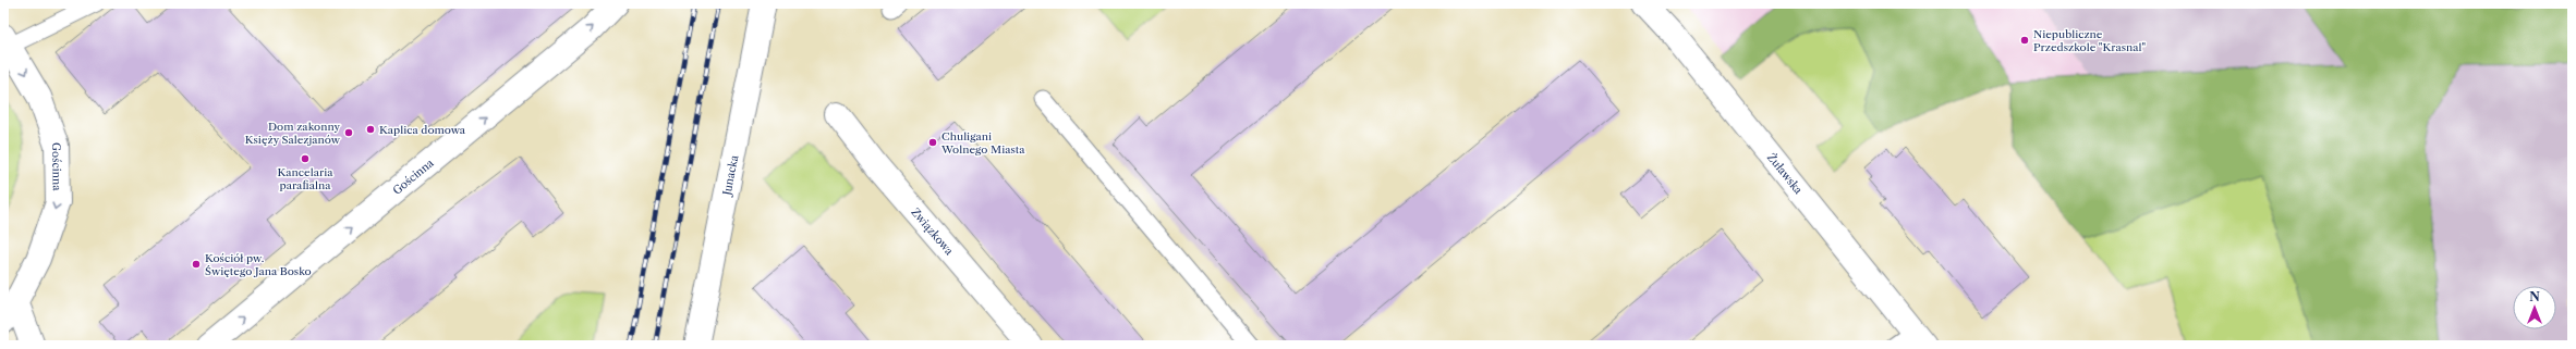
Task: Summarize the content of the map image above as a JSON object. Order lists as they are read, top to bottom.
{
  "streets": {
    "street": [
      "Gościnna",
      "Żuławska",
      "Junacka",
      "Związkowa"
    ]
  },
  "places": [
    "Niepubliczne Przedszkole \"Krasnal\"",
    "Kaplica domowa",
    "Dom zakonny Księży Salezjanów",
    "Chuligani Wolnego Miasta",
    "Kancelaria parafialna",
    "Kościół pw. Świętego Jana Bosko"
  ],
  "north": "top"
}
